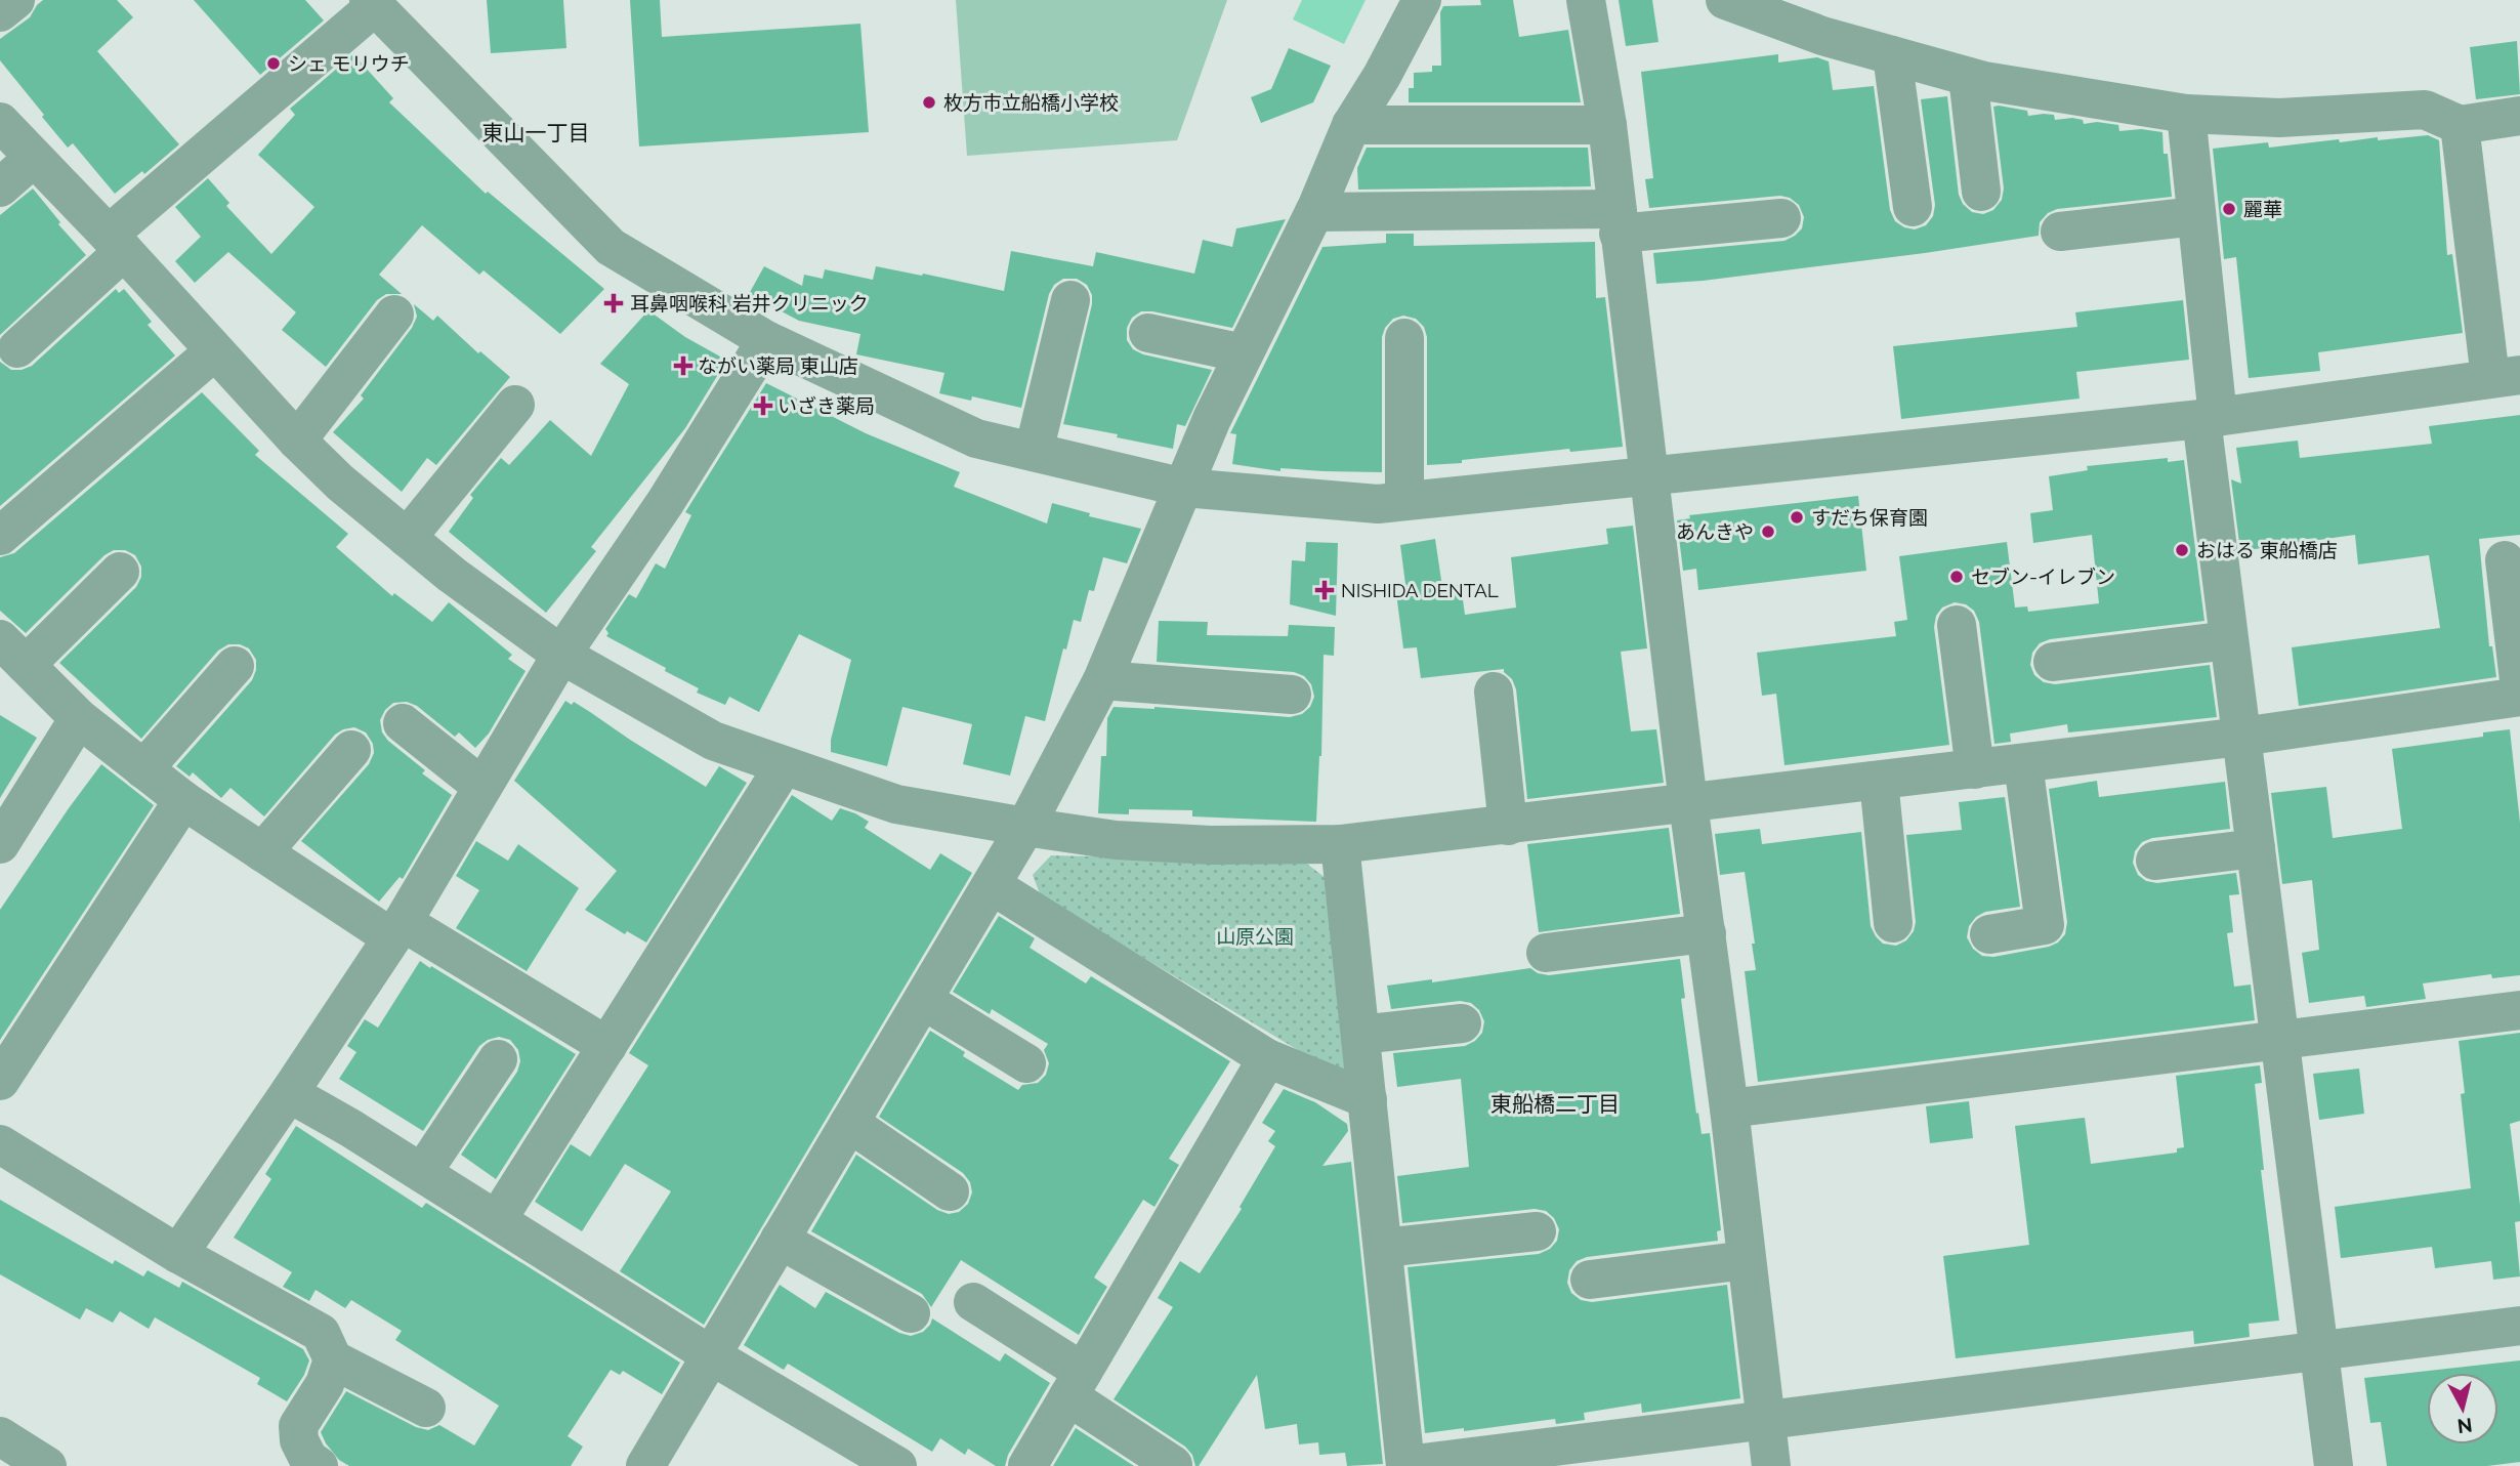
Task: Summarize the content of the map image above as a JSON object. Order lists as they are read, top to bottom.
{
  "districts": ["東山一丁目", "東船橋二丁目"],
  "parks": ["山原公園"],
  "places": {
    "other": [
      "シェ モリウチ",
      "枚方市立船橋小学校",
      "麗華",
      "すだち保育園",
      "あんきや",
      "おはる 東船橋店",
      "セブン-イレブン"
    ],
    "health": [
      "耳鼻咽喉科 岩井クリニック",
      "ながい薬局 東山店",
      "いざき薬局",
      "NISHIDA DENTAL"
    ]
  },
  "north": "bottom"
}
